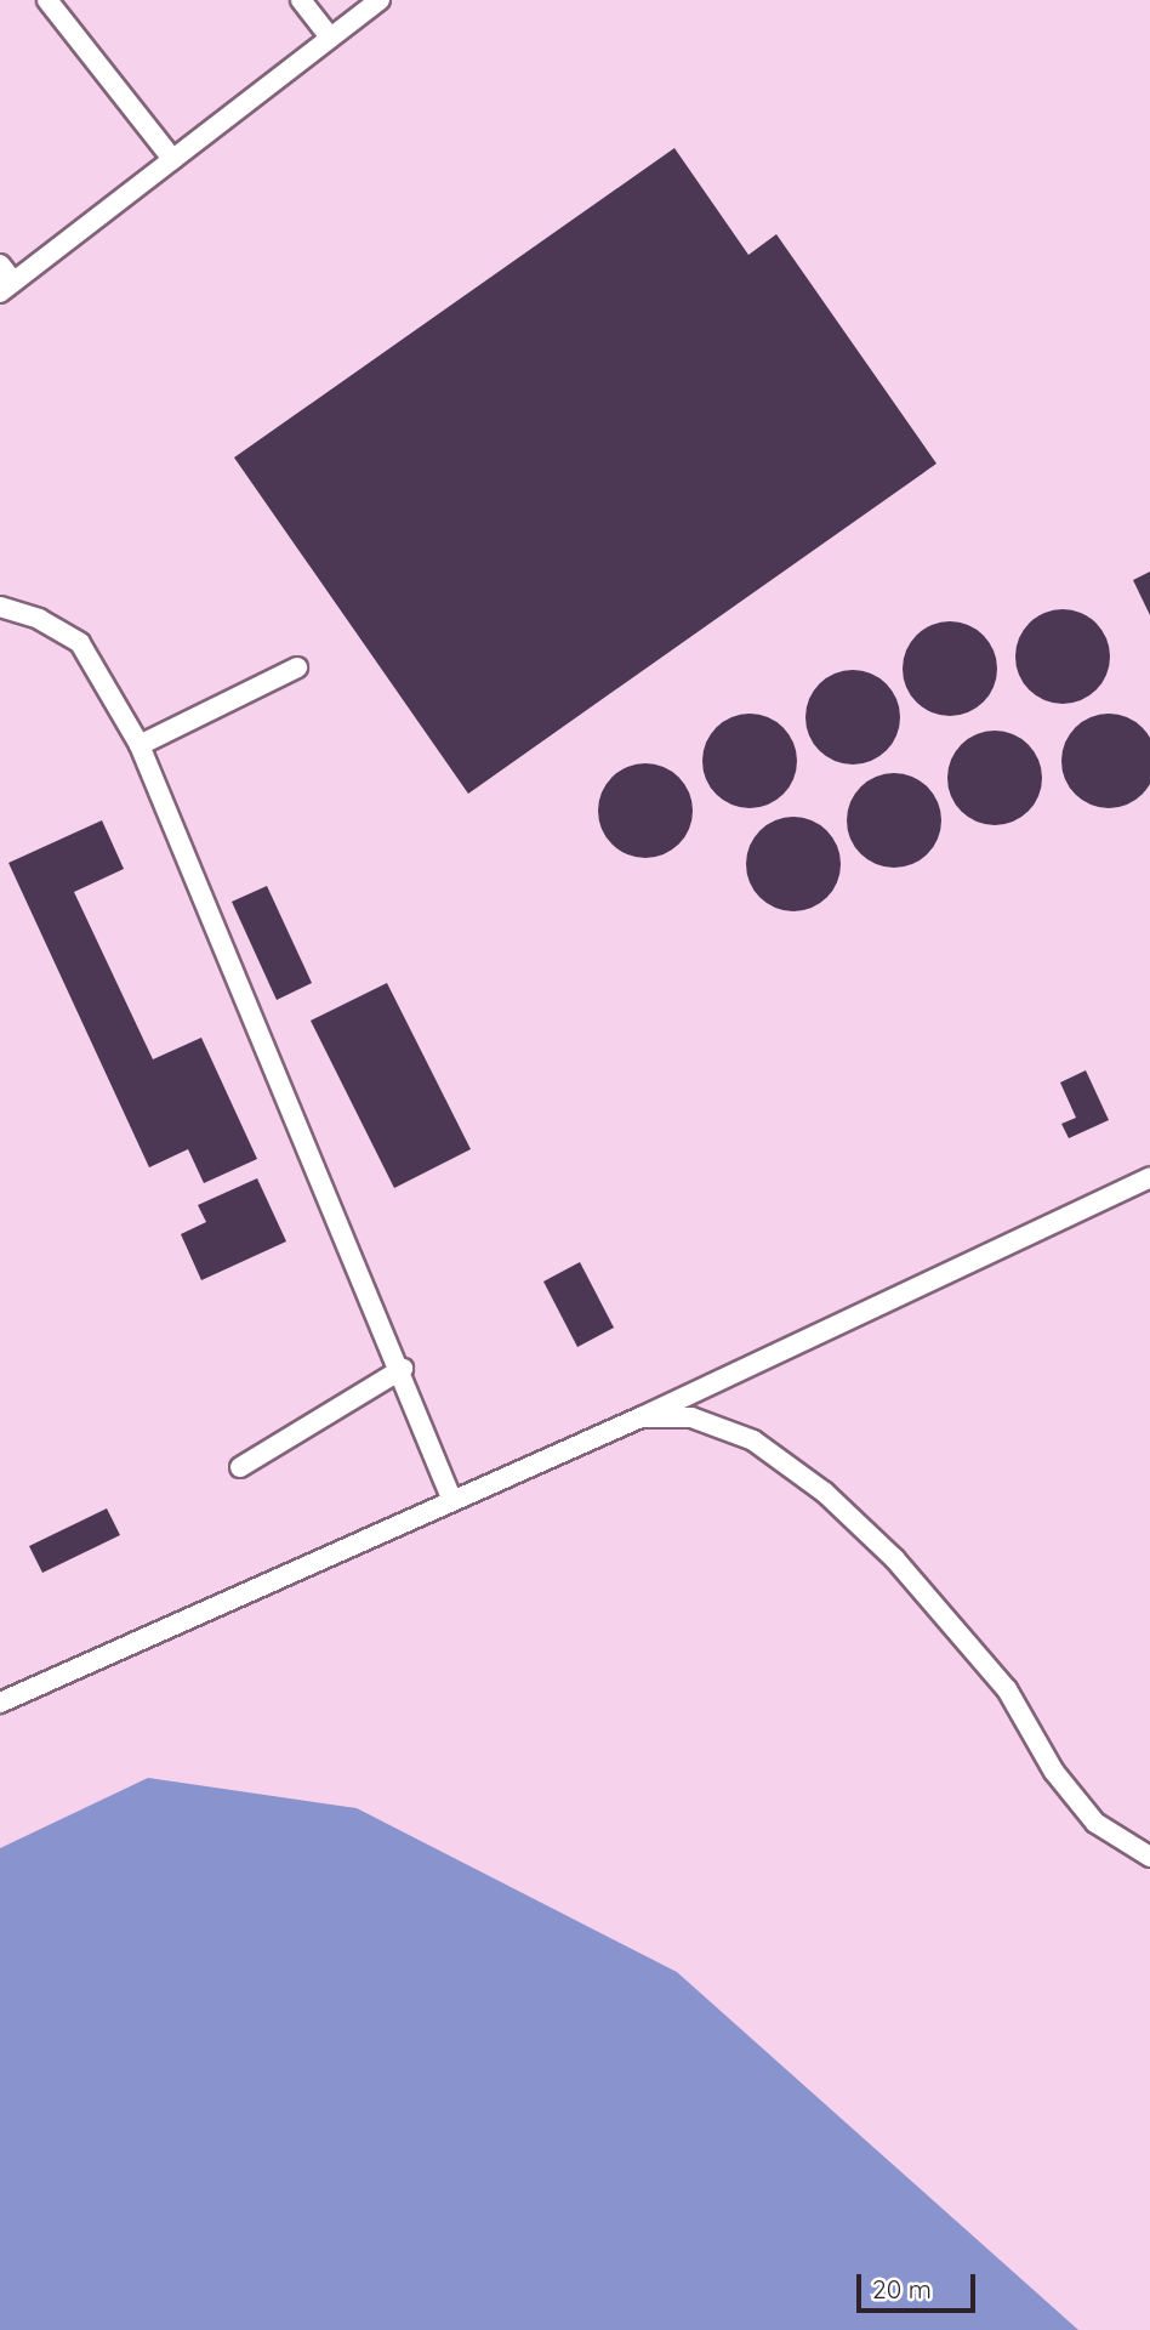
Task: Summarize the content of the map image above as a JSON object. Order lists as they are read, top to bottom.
{
  "scale_bar": "20 m"
}
